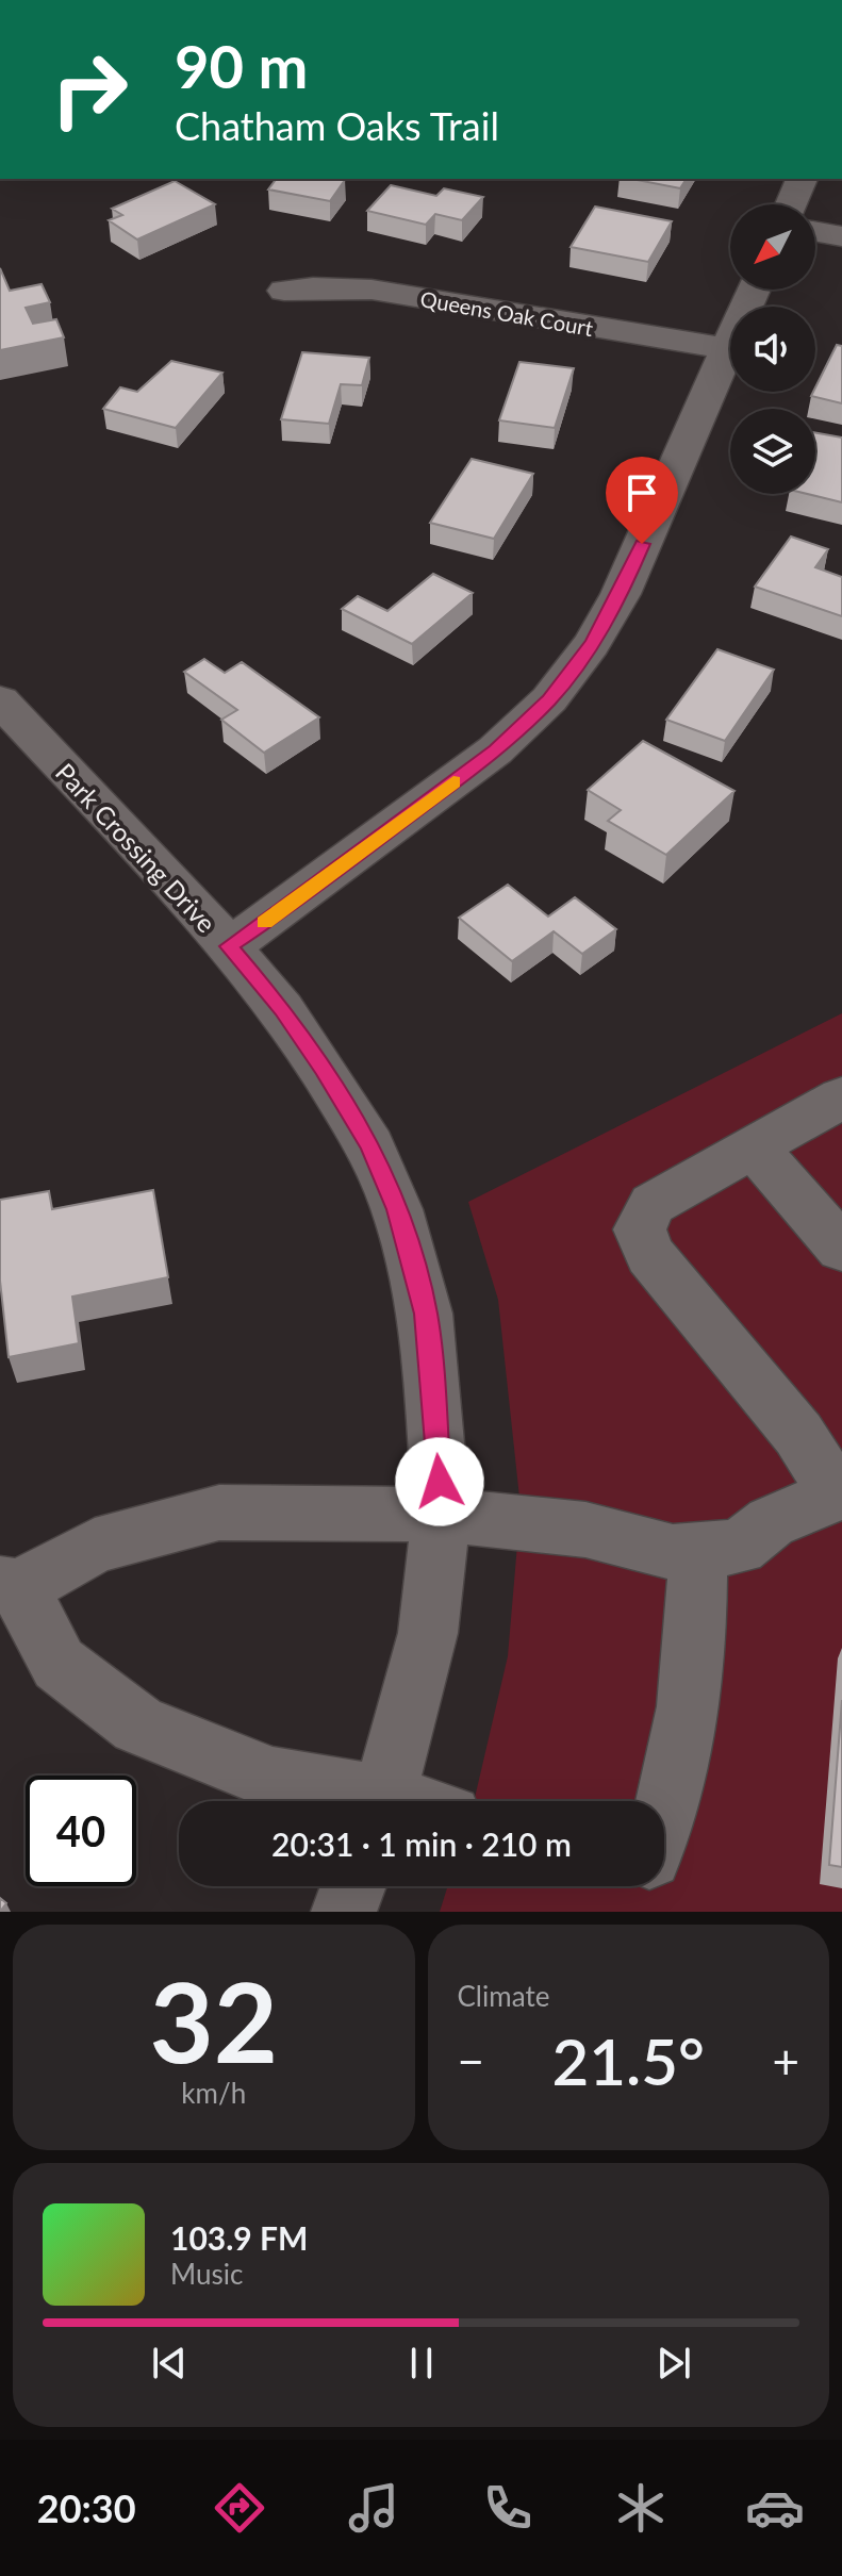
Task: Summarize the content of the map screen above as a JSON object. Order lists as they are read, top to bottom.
{
  "streets": {
    "street": ["Queens Oak Court", "Park Crossing Drive"]
  },
  "north": "bottom left",
  "page": {
    "turn": ["90 m", "Chatham Oaks Trail"],
    "limit": "40",
    "trip": "20:31 · 1 min · 210 m",
    "tile": [
      ["32", "km/h"],
      "Climate"
    ],
    "heat": ["−", "21.5°", "+"],
    "song": ["103.9 FM", "Music"],
    "tabs": "20:30"
  }
}
